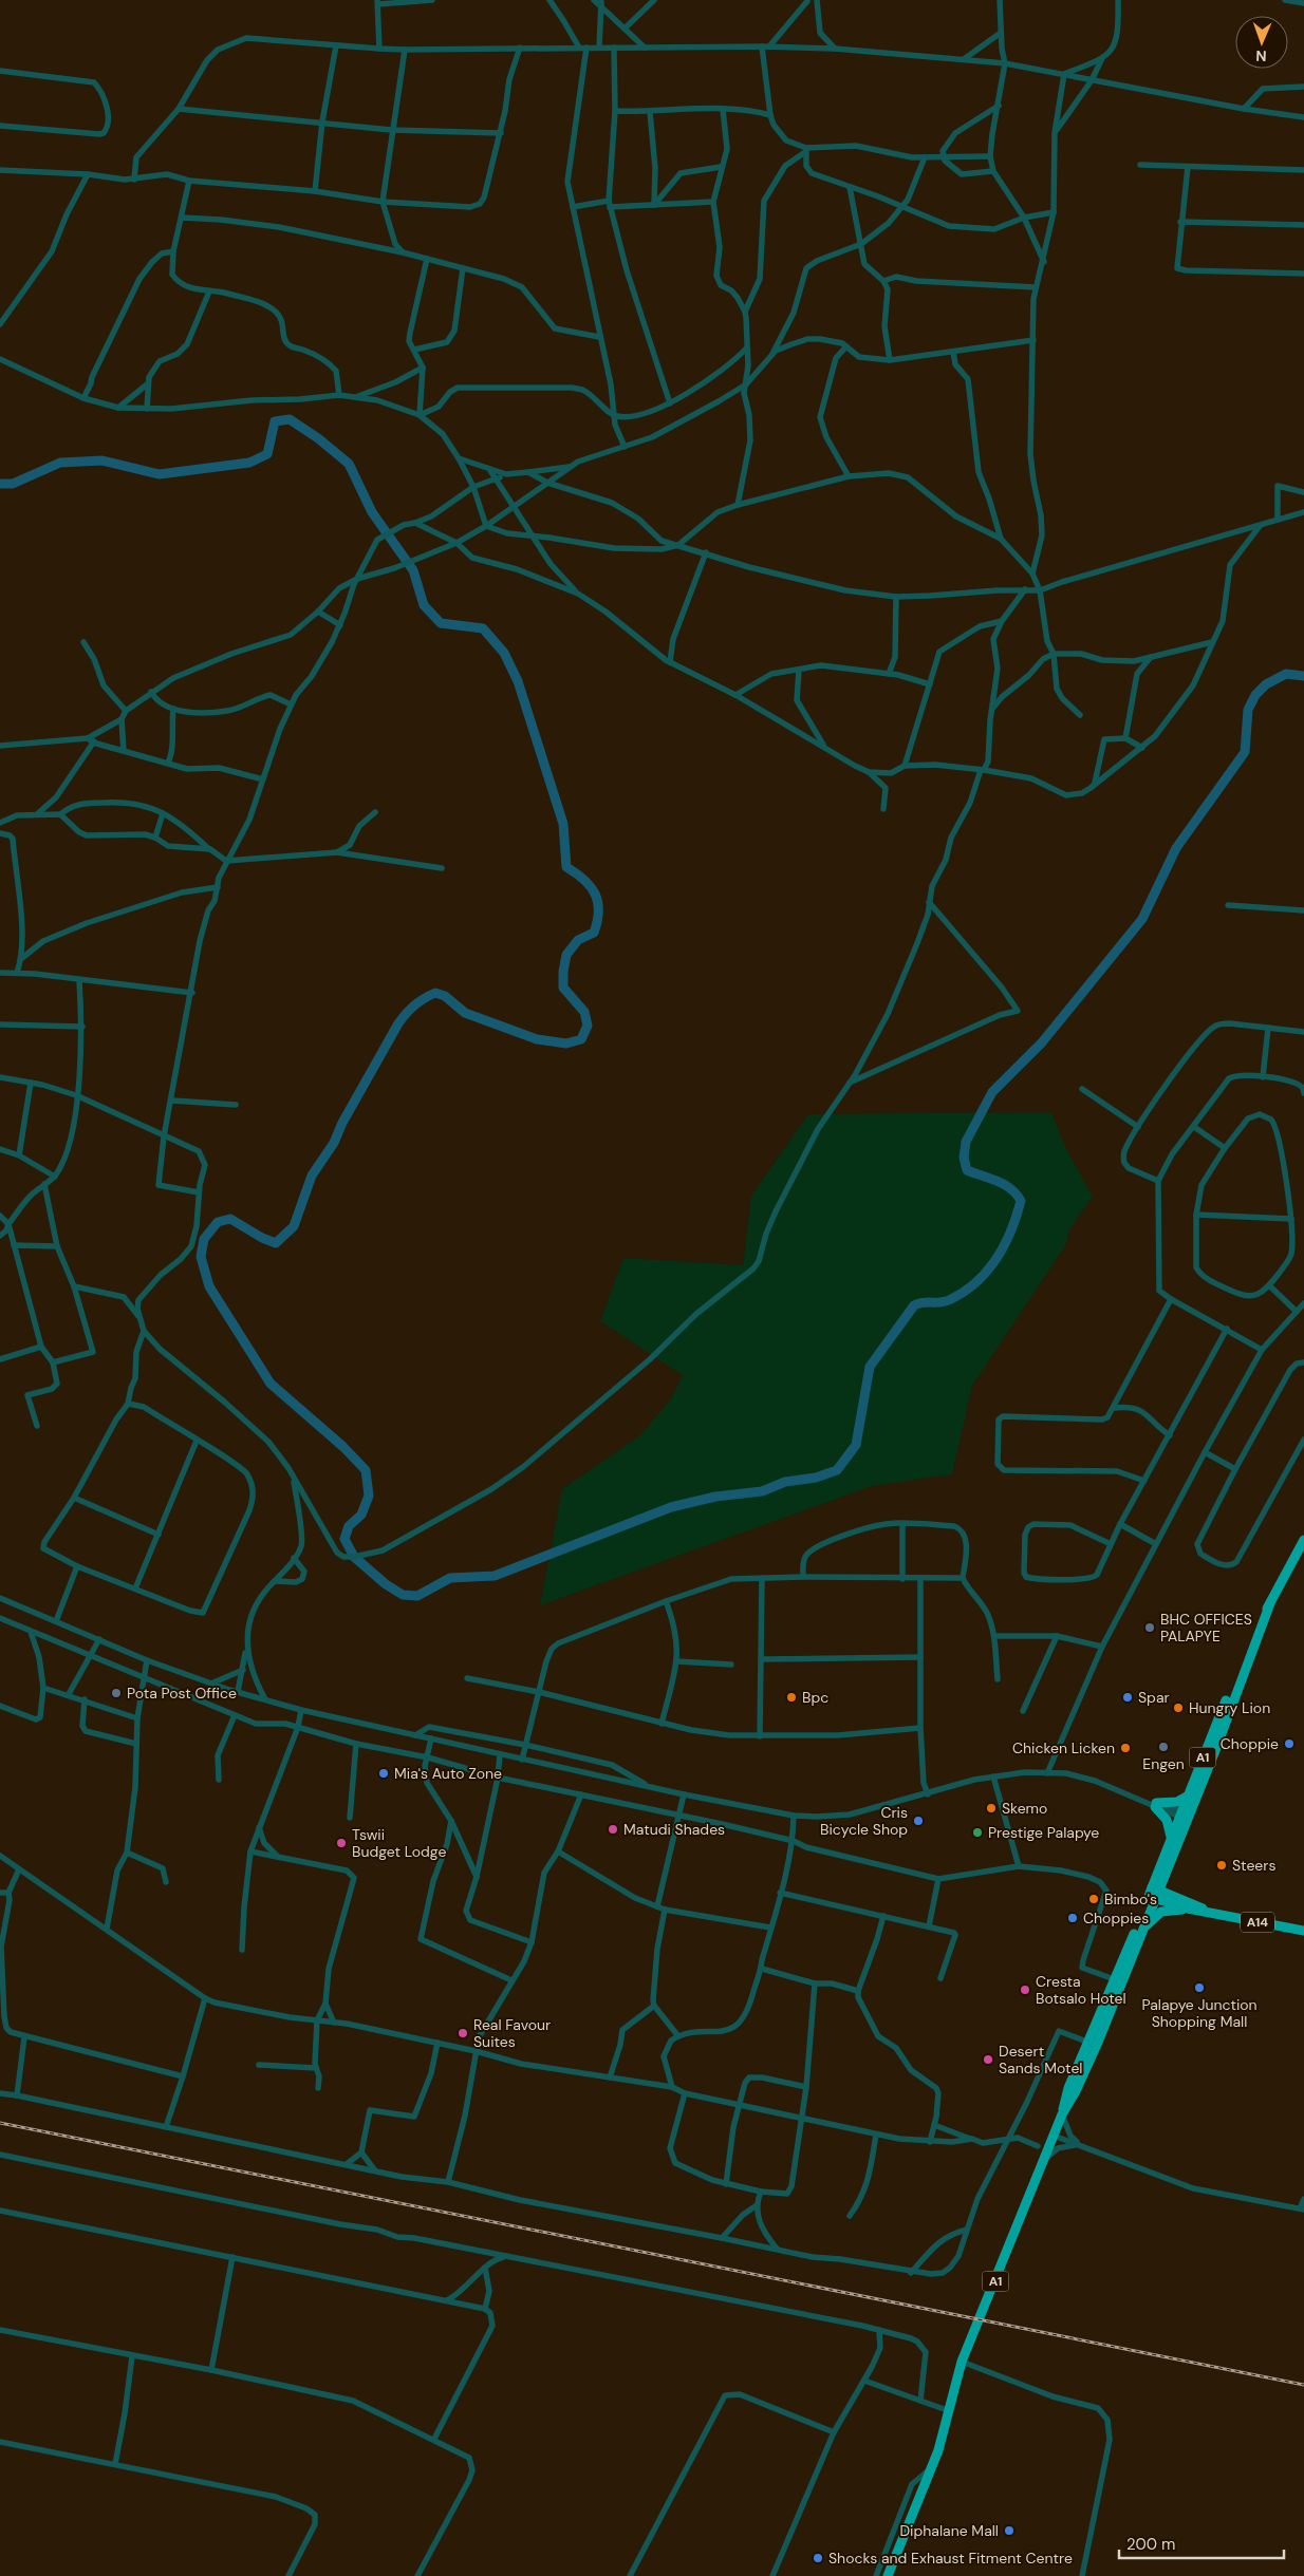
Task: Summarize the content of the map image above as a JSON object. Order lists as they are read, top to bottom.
{
  "streets": {
    "highway": ["A1", "A14"]
  },
  "crossings": [
    ["A1", "A14"]
  ],
  "places": [
    "BHC OFFICES PALAPYE",
    "Pota Post Office",
    "Bpc",
    "Spar",
    "Hungry Lion",
    "Choppie",
    "Engen",
    "Chicken Licken",
    "Mia's Auto Zone",
    "Skemo",
    "Cris Bicycle Shop",
    "Matudi Shades",
    "Prestige Palapye",
    "Tswii Budget Lodge",
    "Steers",
    "Bimbo's",
    "Choppies",
    "Palapye Junction Shopping Mall",
    "Cresta Botsalo Hotel",
    "Real Favour Suites",
    "Desert Sands Motel",
    "Diphalane Mall",
    "Shocks and Exhaust Fitment Centre"
  ],
  "scale_bar": "200 m",
  "north": "bottom"
}
